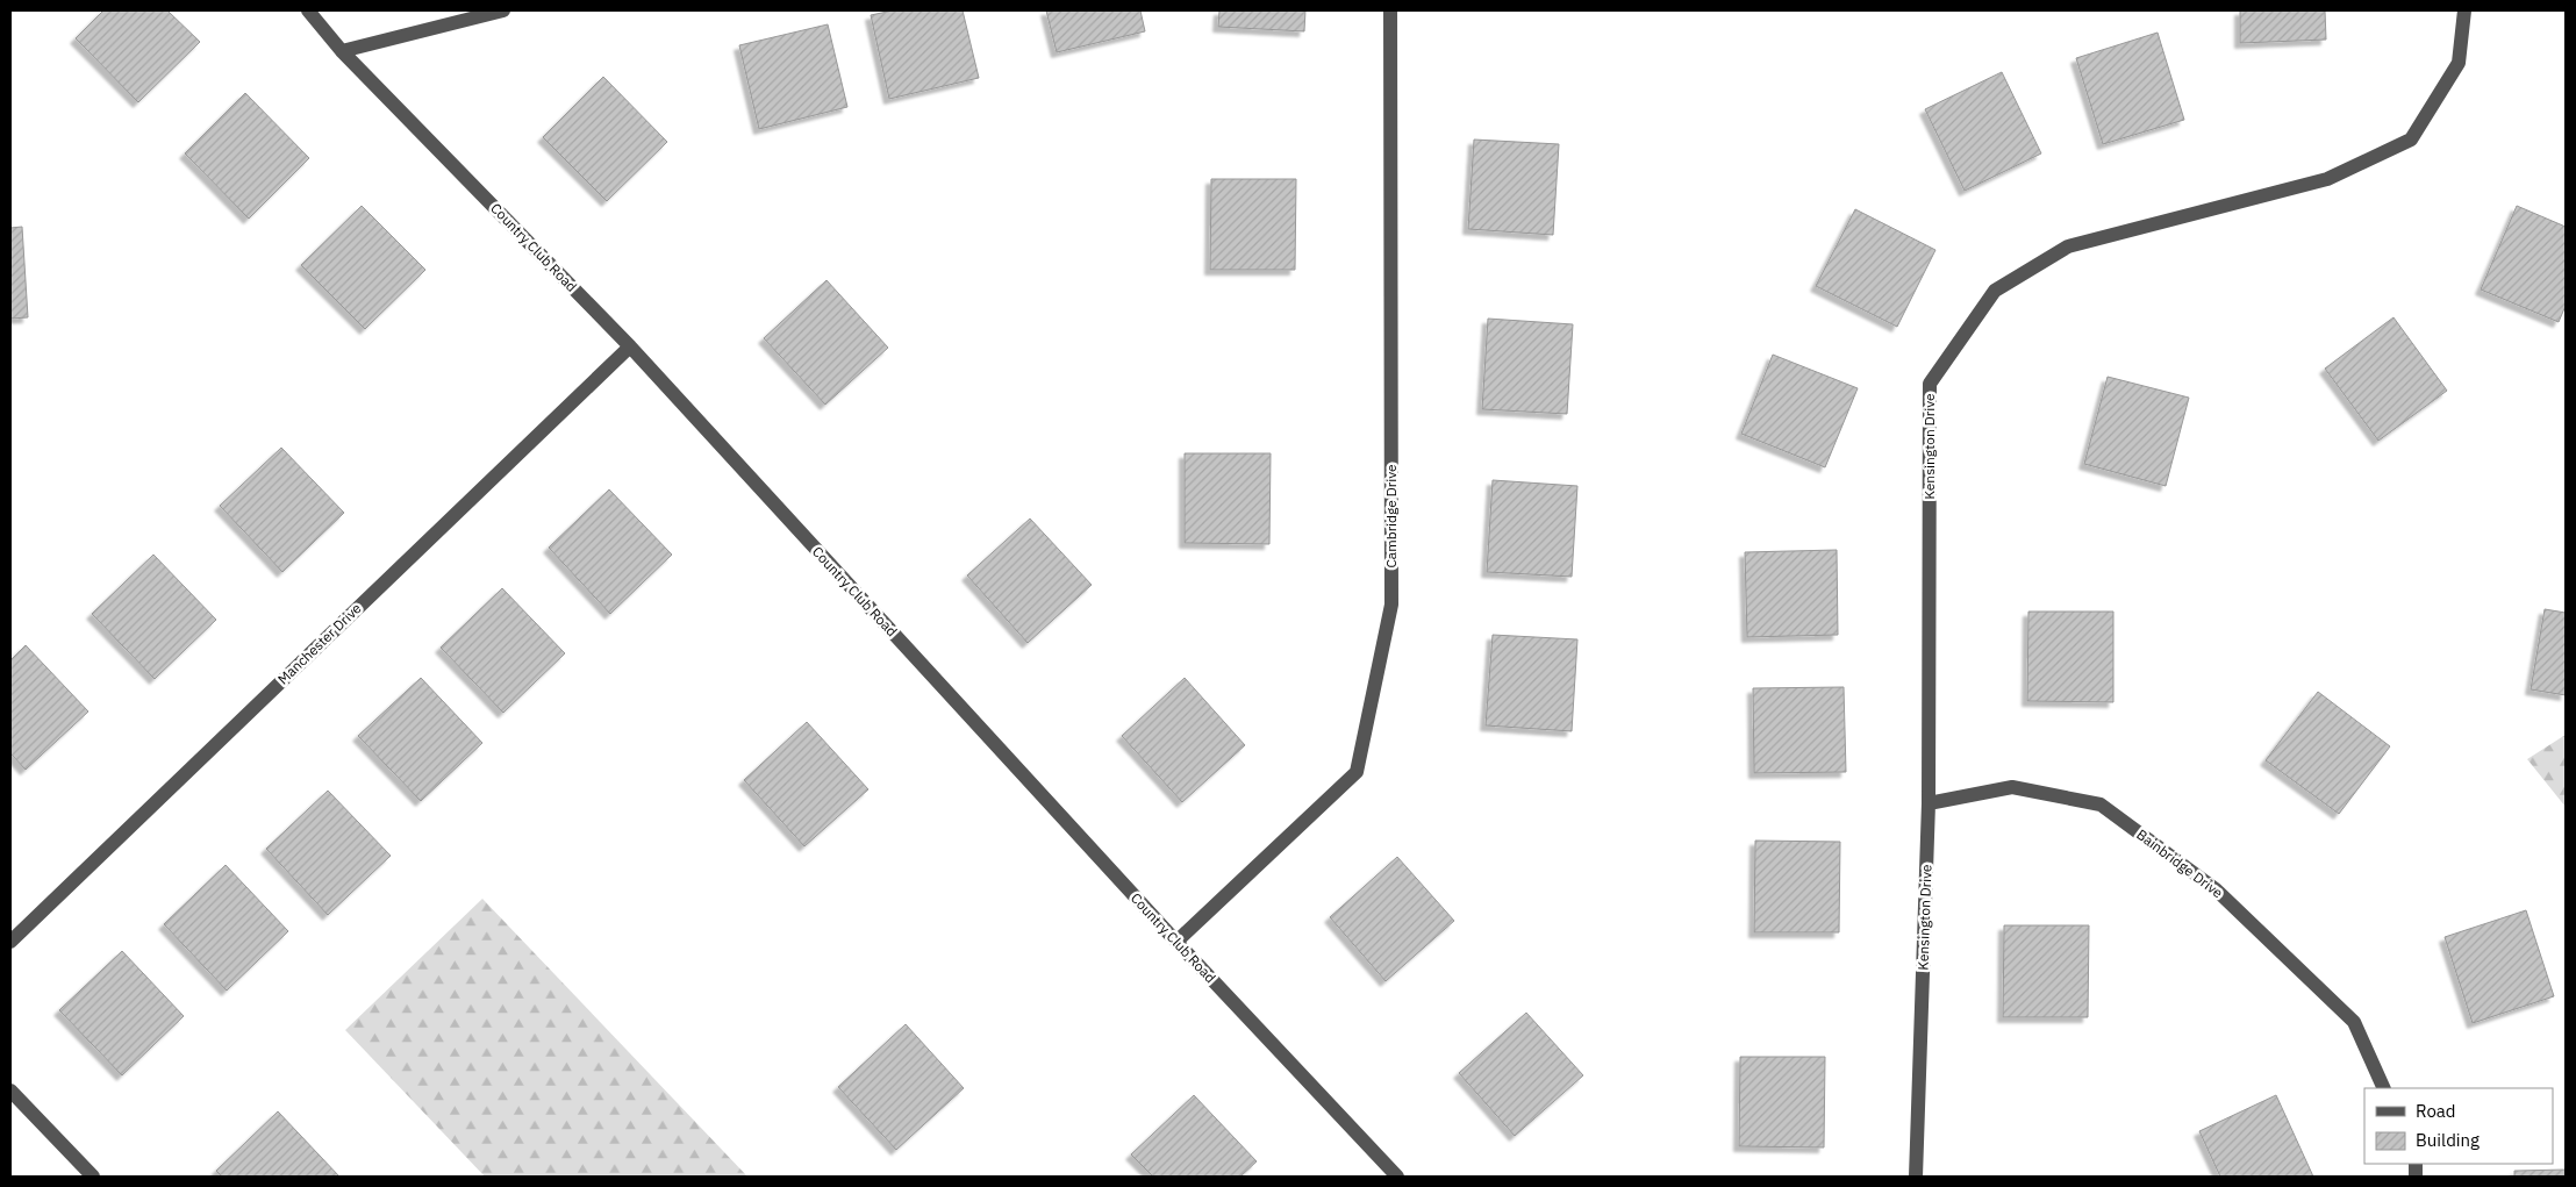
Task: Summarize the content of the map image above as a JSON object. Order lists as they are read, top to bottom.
{
  "streets": {
    "street": [
      "Country Club Road",
      "Kensington Drive",
      "Cambridge Drive",
      "Manchester Drive",
      "Bainbridge Drive"
    ]
  },
  "crossings": [
    ["Country Club Road", "Cambridge Drive"],
    ["Country Club Road", "Manchester Drive"],
    ["Kensington Drive", "Bainbridge Drive"]
  ],
  "legend": ["Road", "Building"]
}
